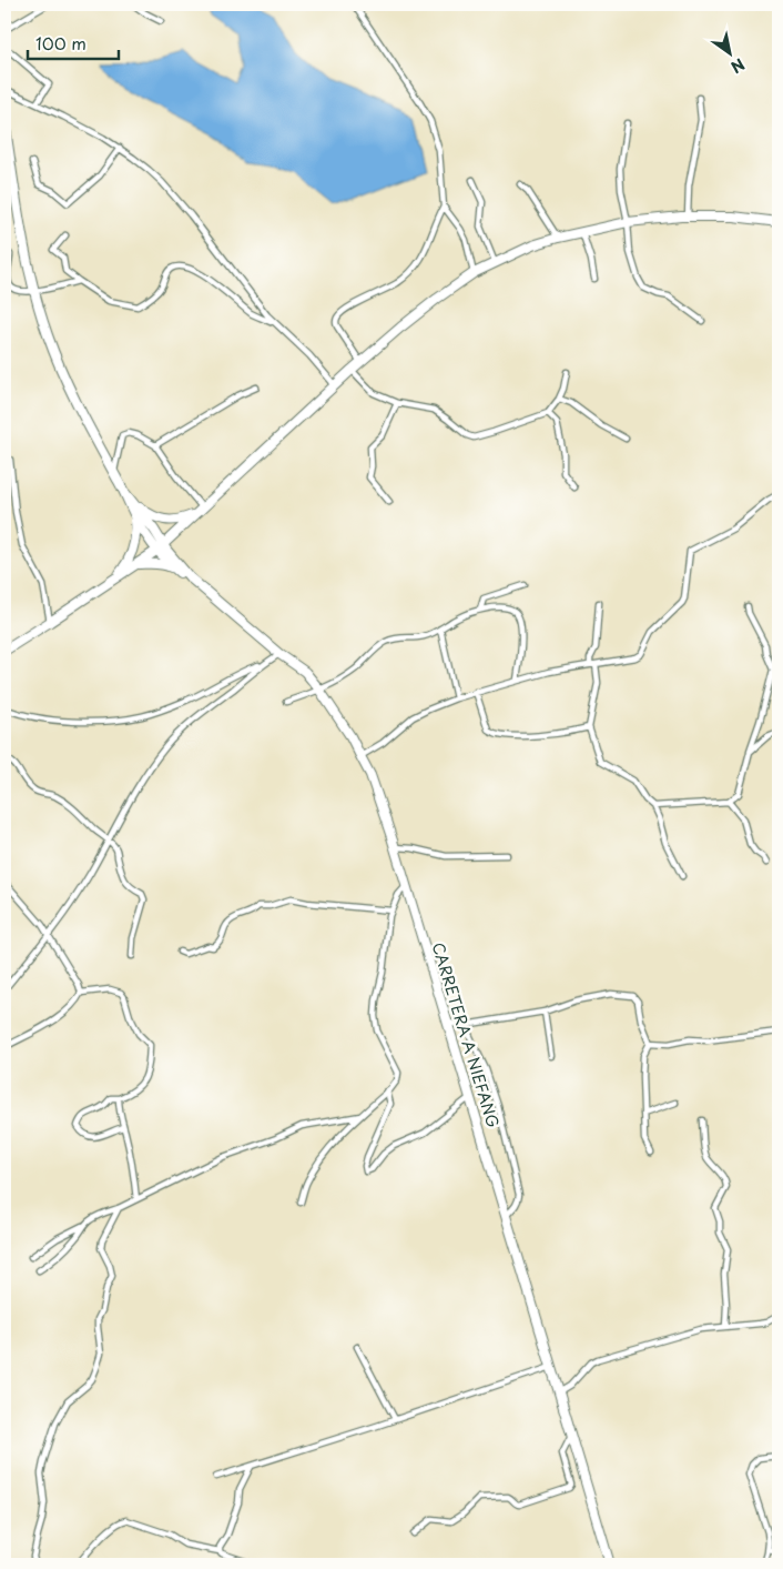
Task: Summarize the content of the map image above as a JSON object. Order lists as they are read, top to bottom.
{
  "streets": {
    "main road": ["CARRETERA A NIEFANG"]
  },
  "scale_bar": "100 m",
  "north": "bottom right"
}
